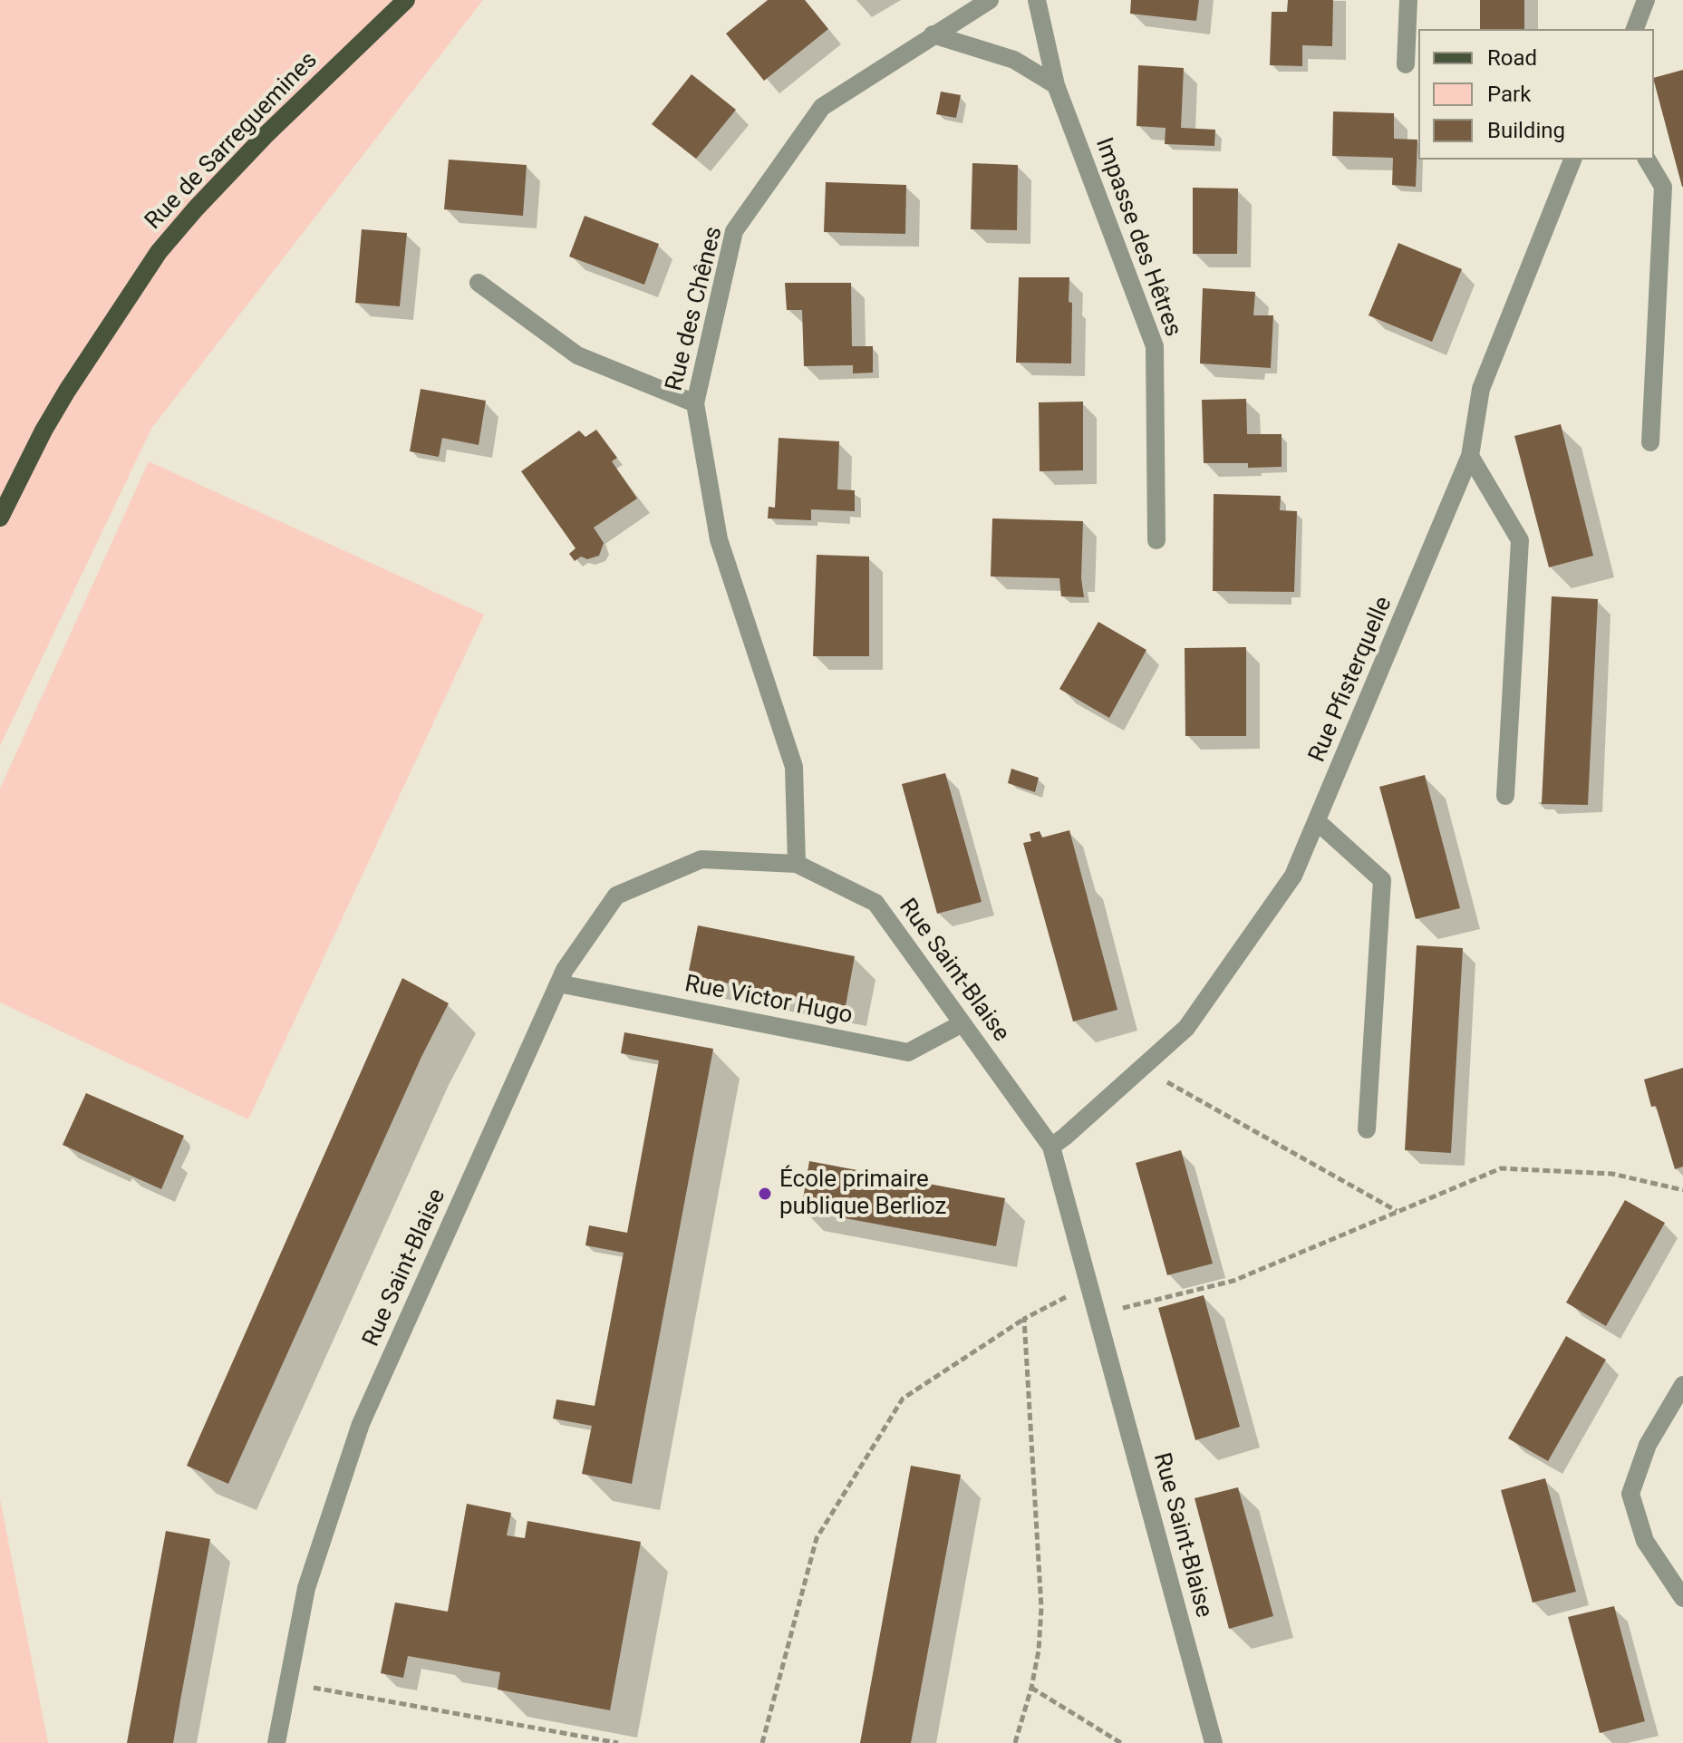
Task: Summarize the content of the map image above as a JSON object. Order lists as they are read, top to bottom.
{
  "streets": {
    "main road": ["Rue de Sarreguemines"],
    "street": [
      "Impasse des Hêtres",
      "Rue des Chênes",
      "Rue Pfisterquelle",
      "Rue Saint-Blaise",
      "Rue Victor Hugo"
    ]
  },
  "crossings": [
    ["Rue des Chênes", "Rue Saint-Blaise"],
    ["Rue Pfisterquelle", "Rue Saint-Blaise"],
    ["Rue Saint-Blaise", "Rue Victor Hugo"]
  ],
  "places": ["École primaire publique Berlioz"],
  "legend": ["Road", "Park", "Building"]
}
